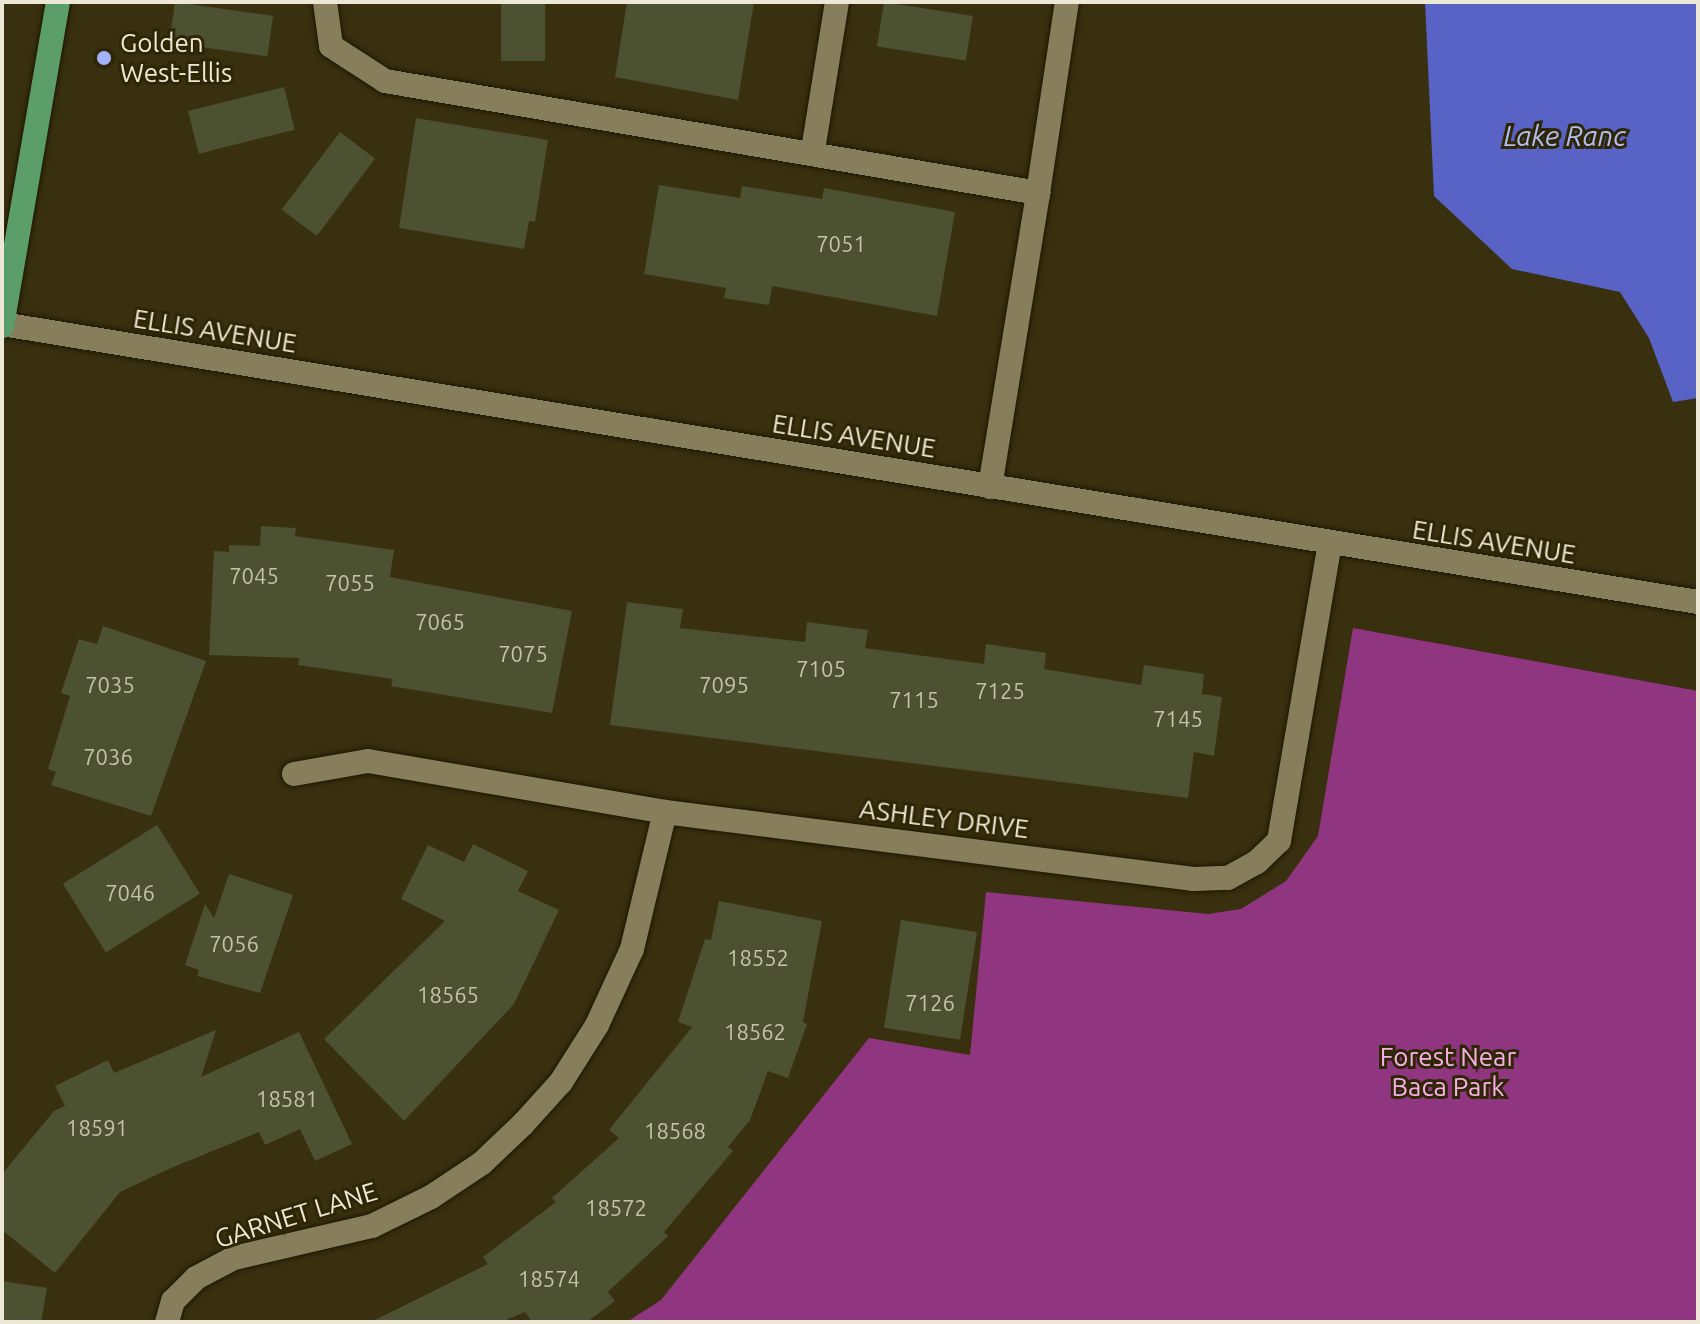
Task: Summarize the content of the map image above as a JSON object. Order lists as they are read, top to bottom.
{
  "streets": {
    "street": ["ELLIS AVENUE", "ASHLEY DRIVE", "GARNET LANE"]
  },
  "crossings": [
    ["ELLIS AVENUE", "ASHLEY DRIVE"],
    ["ASHLEY DRIVE", "GARNET LANE"]
  ],
  "water": ["Lake Ranc"],
  "parks": ["Forest Near Baca Park"],
  "places": ["Golden West-Ellis"],
  "house_numbers": [
    "7051",
    "7045",
    "7055",
    "7065",
    "7075",
    "7105",
    "7035",
    "7095",
    "7125",
    "7115",
    "7145",
    "7036",
    "7046",
    "7056",
    "18552",
    "18565",
    "7126",
    "18562",
    "18581",
    "18591",
    "18568",
    "18572",
    "18574"
  ]
}
